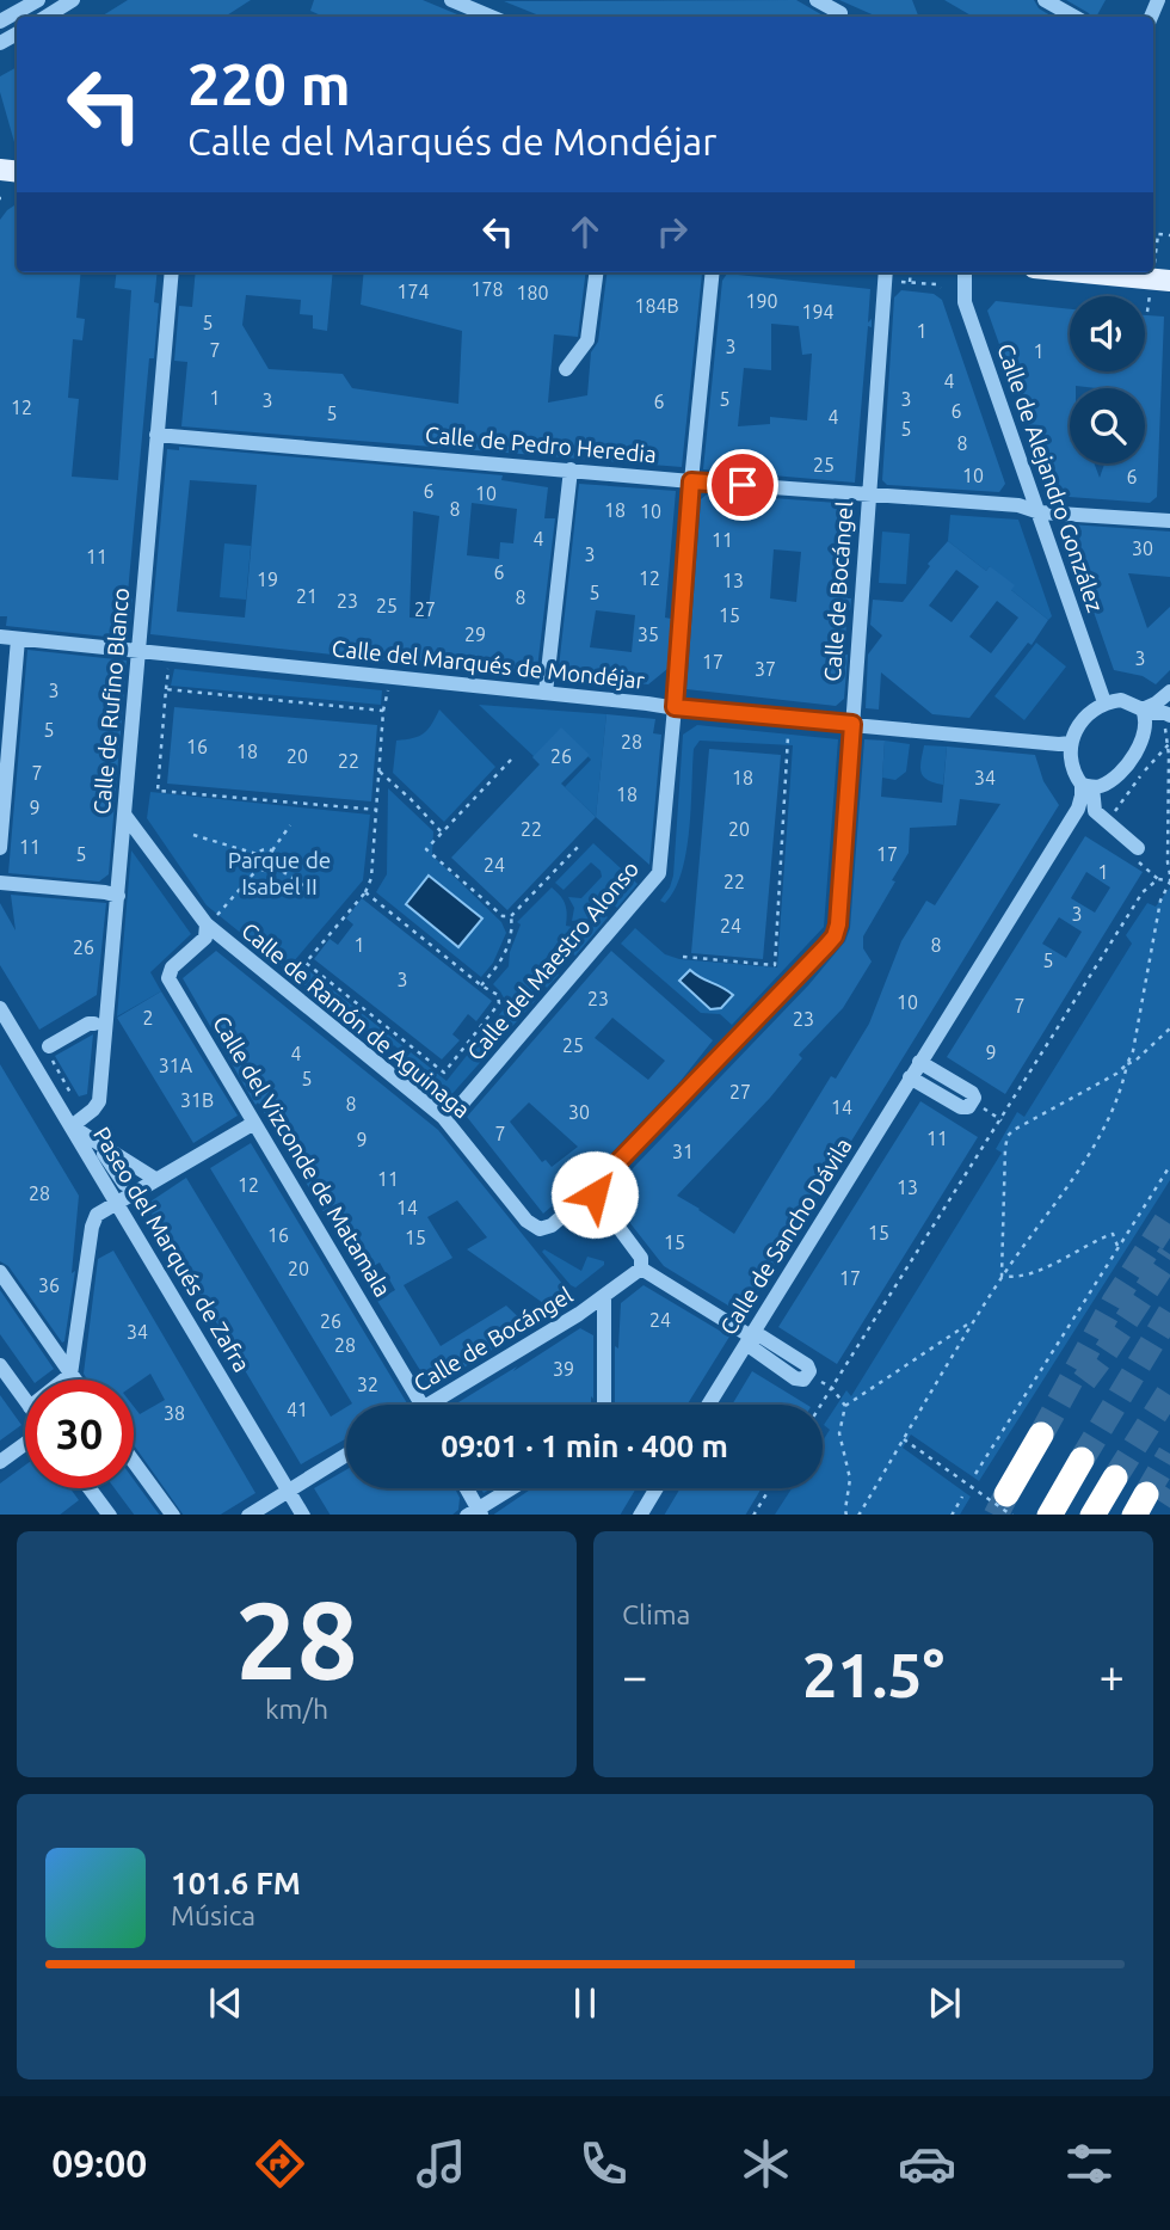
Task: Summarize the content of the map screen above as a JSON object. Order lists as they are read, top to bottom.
{
  "streets": {
    "street": [
      "Calle de Pedro Heredia",
      "Calle de Alejandro González",
      "Calle de Bocángel",
      "Calle del Marqués de Mondéjar",
      "Calle de Rufino Blanco",
      "Calle del Maestro Alonso",
      "Calle de Ramón de Aguinaga",
      "Calle del Vizconde de Matamala",
      "Calle de Sancho Dávila",
      "Paseo del Marqués de Zafra"
    ]
  },
  "crossings": [
    ["Calle de Pedro Heredia", "Calle de Alejandro González"],
    ["Calle de Pedro Heredia", "Calle de Bocángel"],
    ["Calle de Pedro Heredia", "Calle de Rufino Blanco"],
    ["Calle de Pedro Heredia", "Calle del Maestro Alonso"],
    ["Calle de Alejandro González", "Calle del Marqués de Mondéjar"],
    ["Calle de Alejandro González", "Calle de Sancho Dávila"],
    ["Calle de Bocángel", "Calle del Marqués de Mondéjar"],
    ["Calle de Bocángel", "Calle de Ramón de Aguinaga"],
    ["Calle del Marqués de Mondéjar", "Calle de Rufino Blanco"],
    ["Calle del Marqués de Mondéjar", "Calle del Maestro Alonso"],
    ["Calle del Marqués de Mondéjar", "Calle de Sancho Dávila"],
    ["Calle de Rufino Blanco", "Calle de Ramón de Aguinaga"],
    ["Calle de Rufino Blanco", "Paseo del Marqués de Zafra"],
    ["Calle del Maestro Alonso", "Calle de Ramón de Aguinaga"],
    ["Calle de Ramón de Aguinaga", "Calle del Vizconde de Matamala"]
  ],
  "parks": ["Parque de Isabel II"],
  "house_numbers": [
    "178",
    "174",
    "180",
    "190",
    "184B",
    "194",
    "5",
    "1",
    "3",
    "7",
    "1",
    "4",
    "1",
    "5",
    "3",
    "3",
    "6",
    "12",
    "6",
    "5",
    "4",
    "5",
    "8",
    "25",
    "10",
    "6",
    "6",
    "10",
    "8",
    "18",
    "10",
    "4",
    "11",
    "30",
    "3",
    "11",
    "6",
    "12",
    "19",
    "13",
    "5",
    "21",
    "8",
    "23",
    "25",
    "27",
    "15",
    "29",
    "35",
    "3",
    "17",
    "37",
    "3",
    "5",
    "28",
    "16",
    "18",
    "20",
    "26",
    "22",
    "7",
    "18",
    "34",
    "18",
    "9",
    "22",
    "20",
    "11",
    "5",
    "17",
    "24",
    "1",
    "22",
    "3",
    "24",
    "1",
    "8",
    "26",
    "5",
    "3",
    "23",
    "10",
    "7",
    "2",
    "23",
    "25",
    "9",
    "4",
    "31A",
    "5",
    "27",
    "31B",
    "8",
    "14",
    "30",
    "7",
    "11",
    "9",
    "31",
    "11",
    "12",
    "13",
    "28",
    "14",
    "15",
    "16",
    "15",
    "15",
    "20",
    "17",
    "36",
    "24",
    "26",
    "34",
    "28",
    "39",
    "32",
    "41",
    "38"
  ],
  "page": {
    "turn": ["220 m", "Calle del Marqués de Mondéjar"],
    "limit": "30",
    "trip": "09:01 · 1 min · 400 m",
    "tile": [
      ["28", "km/h"],
      "Clima"
    ],
    "heat": ["−", "21.5°", "+"],
    "song": ["101.6 FM", "Música"],
    "tabs": "09:00"
  }
}
